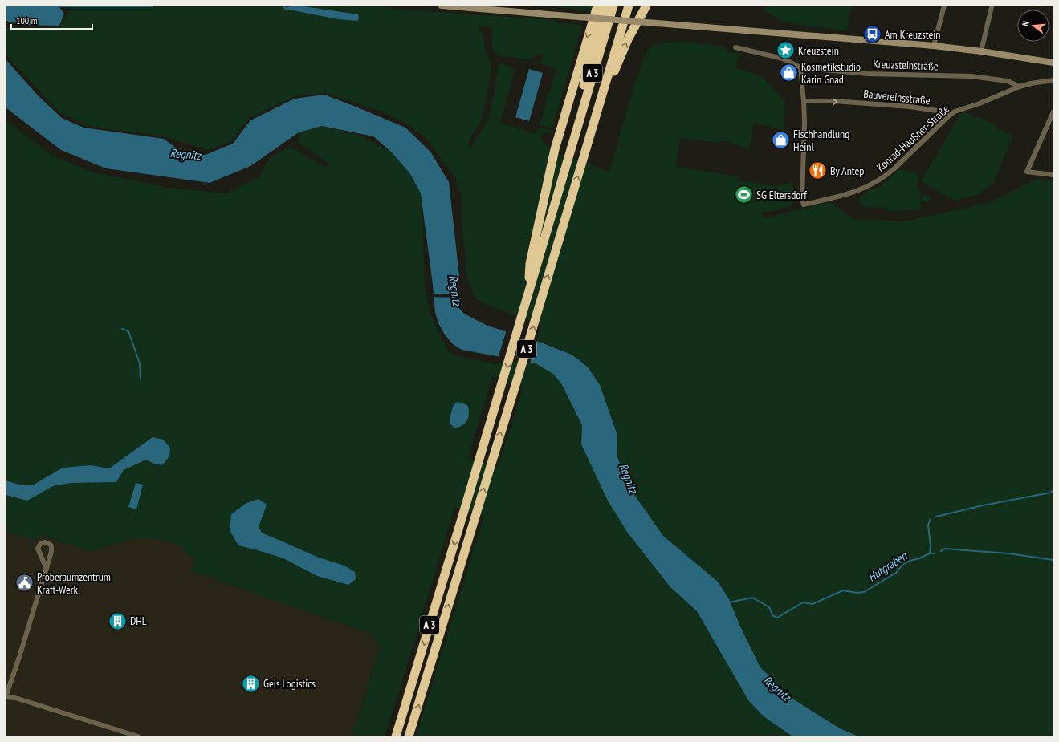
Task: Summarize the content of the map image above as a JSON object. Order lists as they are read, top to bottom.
{
  "streets": {
    "highway": ["A 3"],
    "street": ["Kreuzsteinstraße", "Bauvereinsstraße", "Konrad-Haußner-Straße"]
  },
  "crossings": [
    ["Kreuzsteinstraße", "Konrad-Haußner-Straße"],
    ["Bauvereinsstraße", "Konrad-Haußner-Straße"]
  ],
  "one_way": ["Bauvereinsstraße"],
  "water": ["Regnitz", "Hutgraben"],
  "places": {
    "bus stop": ["Am Kreuzstein"],
    "place": ["Kreuzstein"],
    "shop": ["Kosmetikstudio Karin Gnad", "Fischhandlung Heinl"],
    "restaurant": ["By Antep"],
    "sports": ["SG Eltersdorf"],
    "public building": ["Proberaumzentrum Kraft-Werk"],
    "building": ["DHL", "Geis Logistics"]
  },
  "scale_bar": "100 m",
  "north": "left"
}
